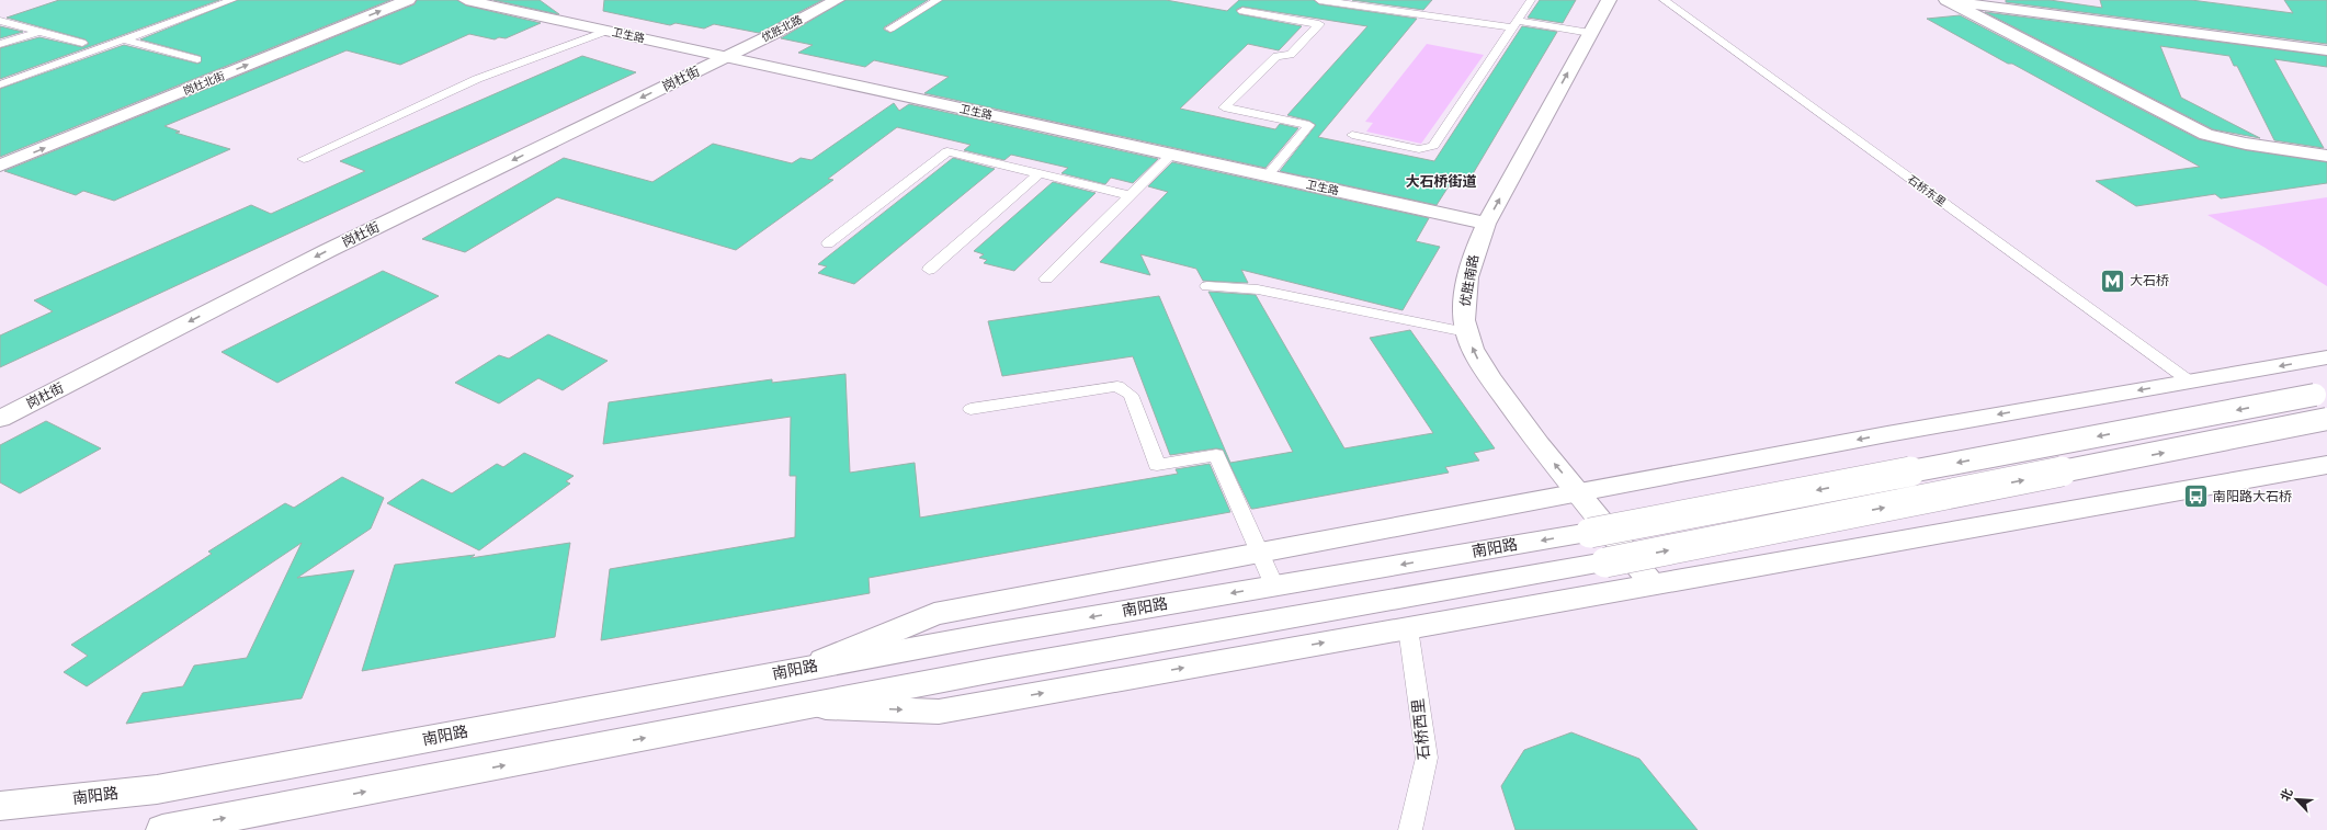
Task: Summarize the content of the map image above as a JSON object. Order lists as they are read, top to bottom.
{
  "streets": {
    "street": [
      "优胜北路",
      "卫生路",
      "岗杜街",
      "岗杜北街",
      "优胜南路",
      "南阳路"
    ],
    "lane": ["石桥东里", "石桥西里"]
  },
  "crossings": [
    ["优胜北路", "卫生路"],
    ["优胜北路", "岗杜街"],
    ["卫生路", "岗杜街"],
    ["卫生路", "优胜南路"]
  ],
  "one_way": ["岗杜街", "岗杜北街", "优胜南路"],
  "districts": ["大石桥街道"],
  "places": {
    "metro station": ["大石桥"],
    "bus stop": ["南阳路大石桥"]
  },
  "north": "top left"
}
